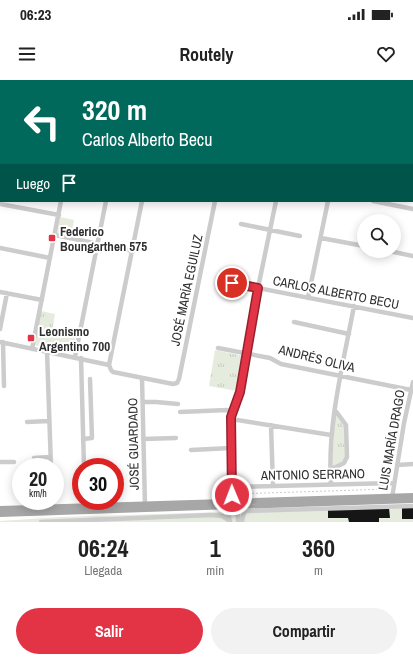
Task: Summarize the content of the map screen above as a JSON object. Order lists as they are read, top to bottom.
{
  "streets": {
    "street": [
      "JOSÉ MARÍA EGUILUZ",
      "CARLOS ALBERTO BECU",
      "ANDRÉS OLIVA",
      "LUIS MARÍA DRAGO",
      "JOSÉ GUARDADO",
      "ANTONIO SERRANO"
    ]
  },
  "crossings": [
    ["JOSÉ MARÍA EGUILUZ", "JOSÉ GUARDADO"],
    ["ANDRÉS OLIVA", "LUIS MARÍA DRAGO"],
    ["LUIS MARÍA DRAGO", "ANTONIO SERRANO"]
  ],
  "places": {
    "transit": ["Federico Boungarthen 575", "Leonismo Argentino 700"]
  },
  "page": {
    "status": "06:23",
    "header": "Routely",
    "turn": ["320 m", "Carlos Alberto Becu"],
    "then": "Luego",
    "speed": "20 km/h",
    "limit": "30",
    "eta": [
      "06:24",
      "Llegada",
      "1",
      "min",
      "360",
      "m"
    ],
    "buttons": ["Salir", "Compartir"]
  }
}
